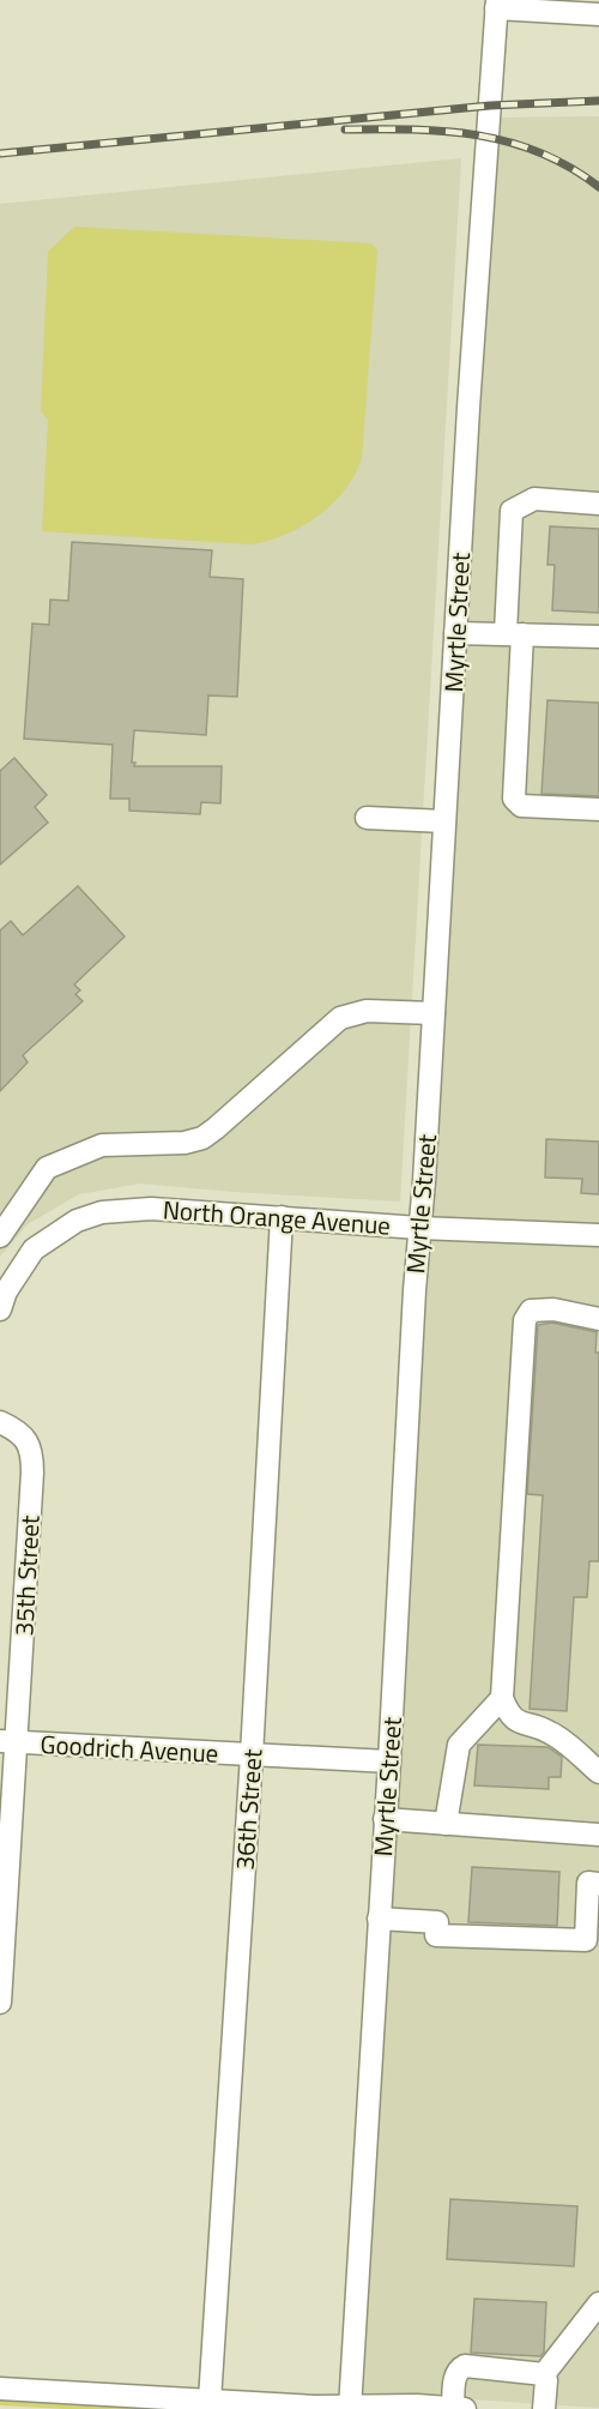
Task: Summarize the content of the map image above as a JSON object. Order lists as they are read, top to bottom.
{
  "streets": {
    "street": [
      "Myrtle Street",
      "North Orange Avenue",
      "35th Street",
      "Goodrich Avenue",
      "36th Street"
    ]
  },
  "crossings": [
    ["Myrtle Street", "North Orange Avenue"],
    ["Myrtle Street", "Goodrich Avenue"],
    ["North Orange Avenue", "36th Street"],
    ["35th Street", "Goodrich Avenue"],
    ["Goodrich Avenue", "36th Street"]
  ]
}
